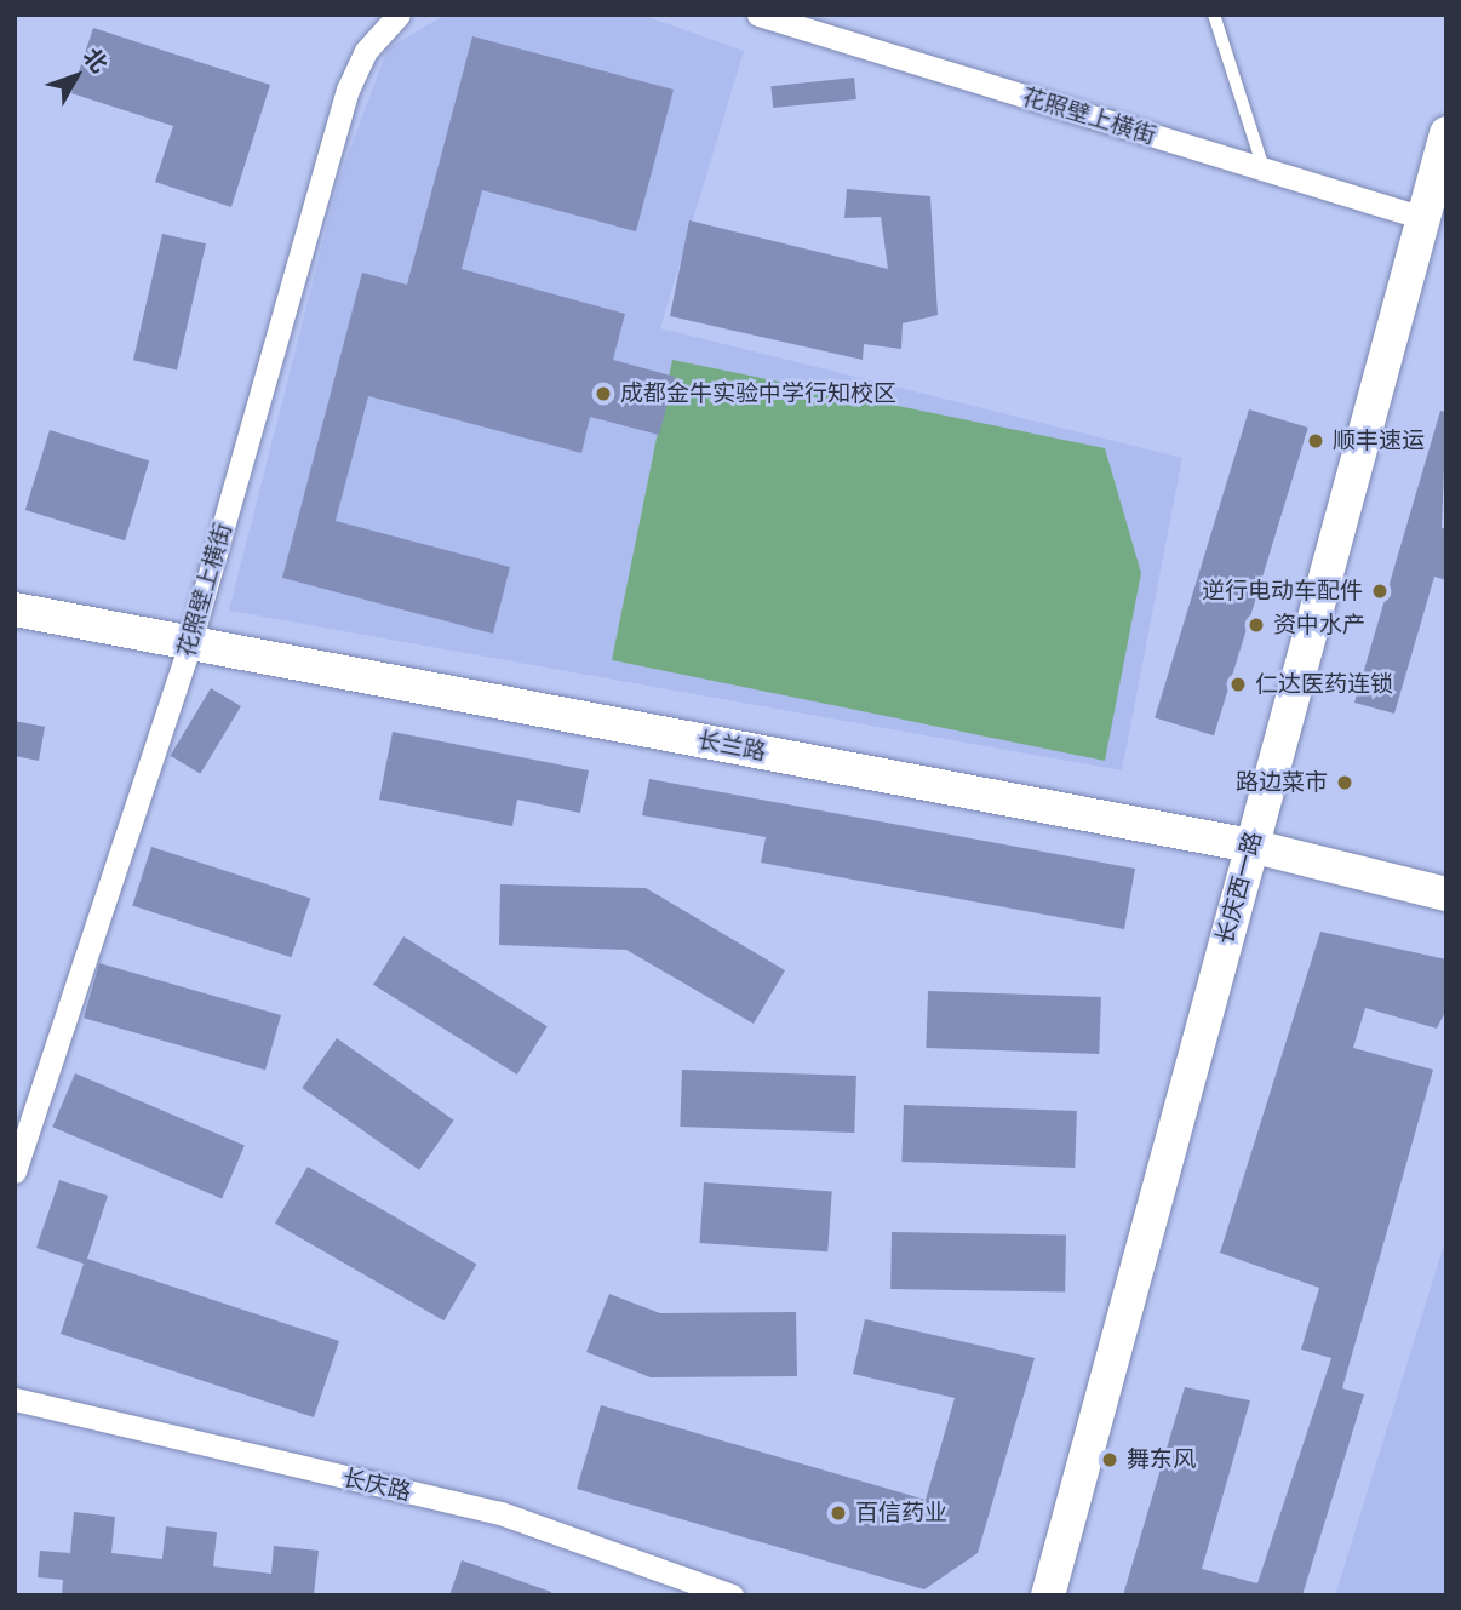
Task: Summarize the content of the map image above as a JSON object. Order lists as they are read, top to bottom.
{
  "streets": {
    "main road": ["长兰路", "长庆西一路"],
    "street": ["花照壁上横街", "长庆路"]
  },
  "crossings": [
    ["花照壁上横街", "长兰路"],
    ["花照壁上横街", "长庆西一路"],
    ["长兰路", "长庆西一路"]
  ],
  "places": [
    "成都金牛实验中学行知校区",
    "顺丰速运",
    "逆行电动车配件",
    "资中水产",
    "仁达医药连锁",
    "路边菜市",
    "舞东风",
    "百信药业"
  ],
  "north": "top right"
}
